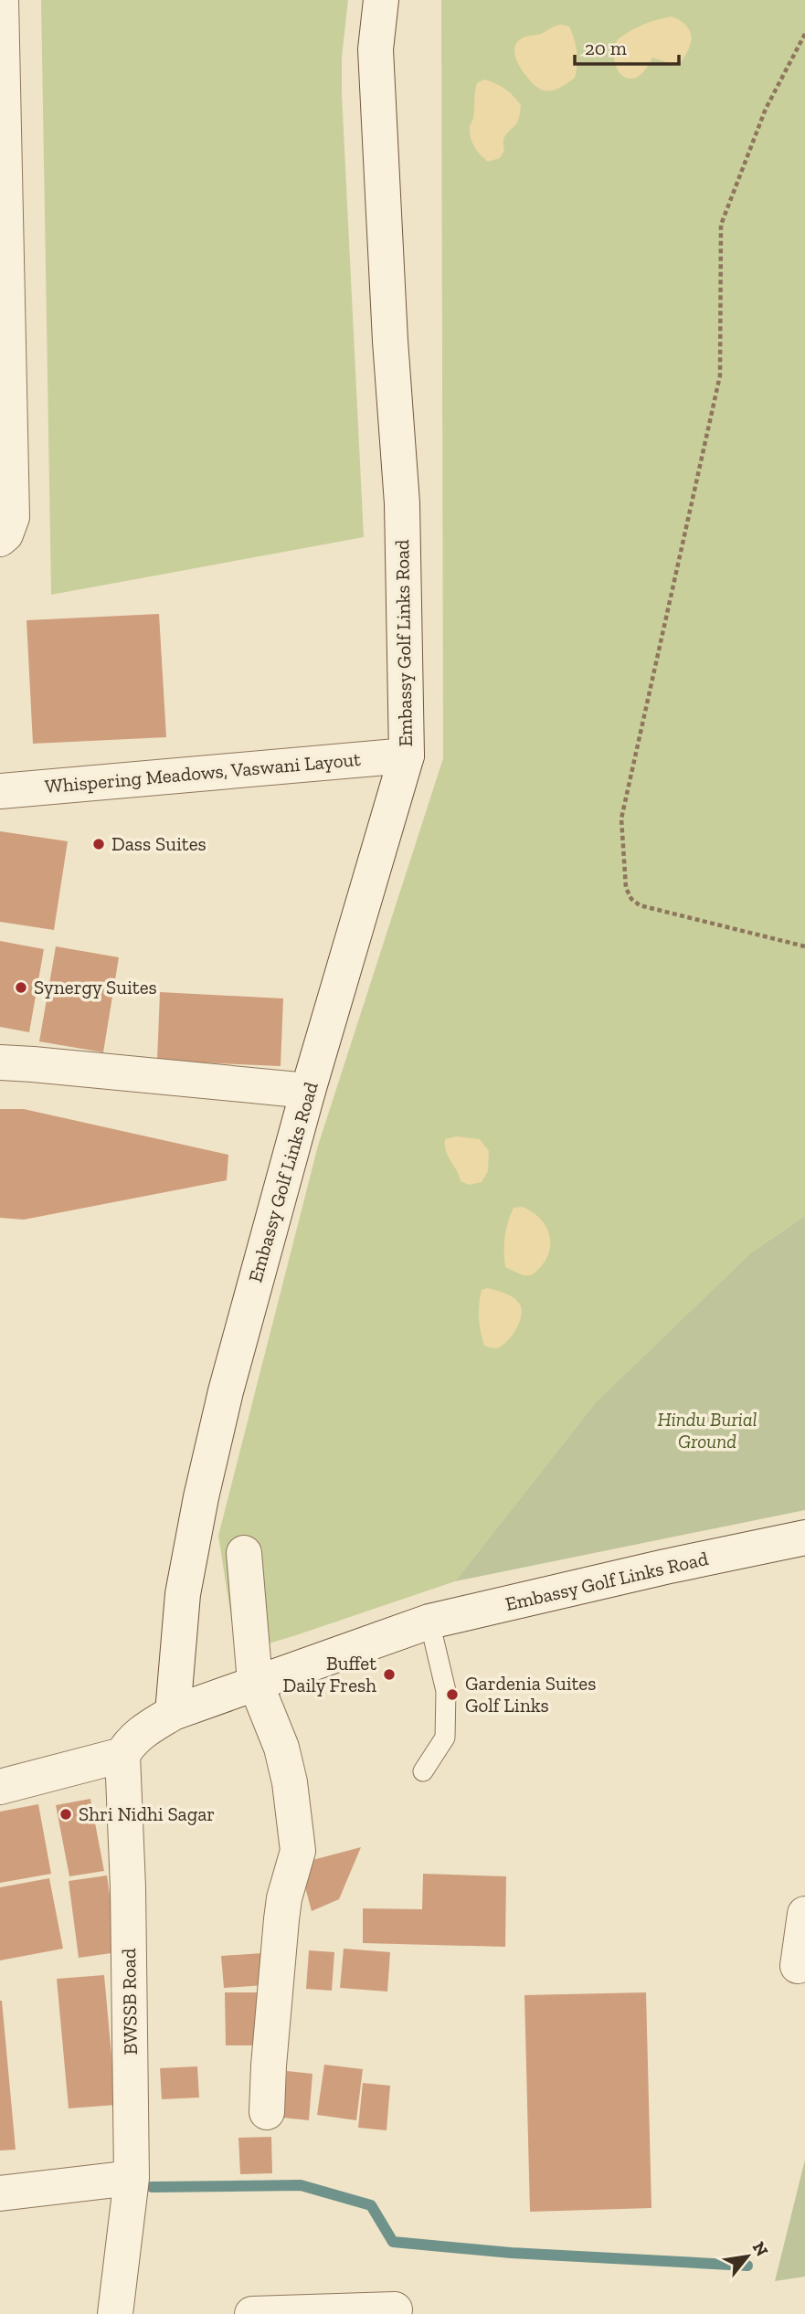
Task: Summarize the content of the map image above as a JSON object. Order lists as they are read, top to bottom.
{
  "streets": {
    "street": ["Embassy Golf Links Road", "Whispering Meadows, Vaswani Layout", "BWSSB Road"]
  },
  "crossings": [
    ["Embassy Golf Links Road", "Whispering Meadows, Vaswani Layout"]
  ],
  "parks": ["Hindu Burial Ground"],
  "places": [
    "Dass Suites",
    "Synergy Suites",
    "Buffet Daily Fresh",
    "Gardenia Suites Golf Links",
    "Shri Nidhi Sagar"
  ],
  "scale_bar": "20 m",
  "north": "top right"
}
